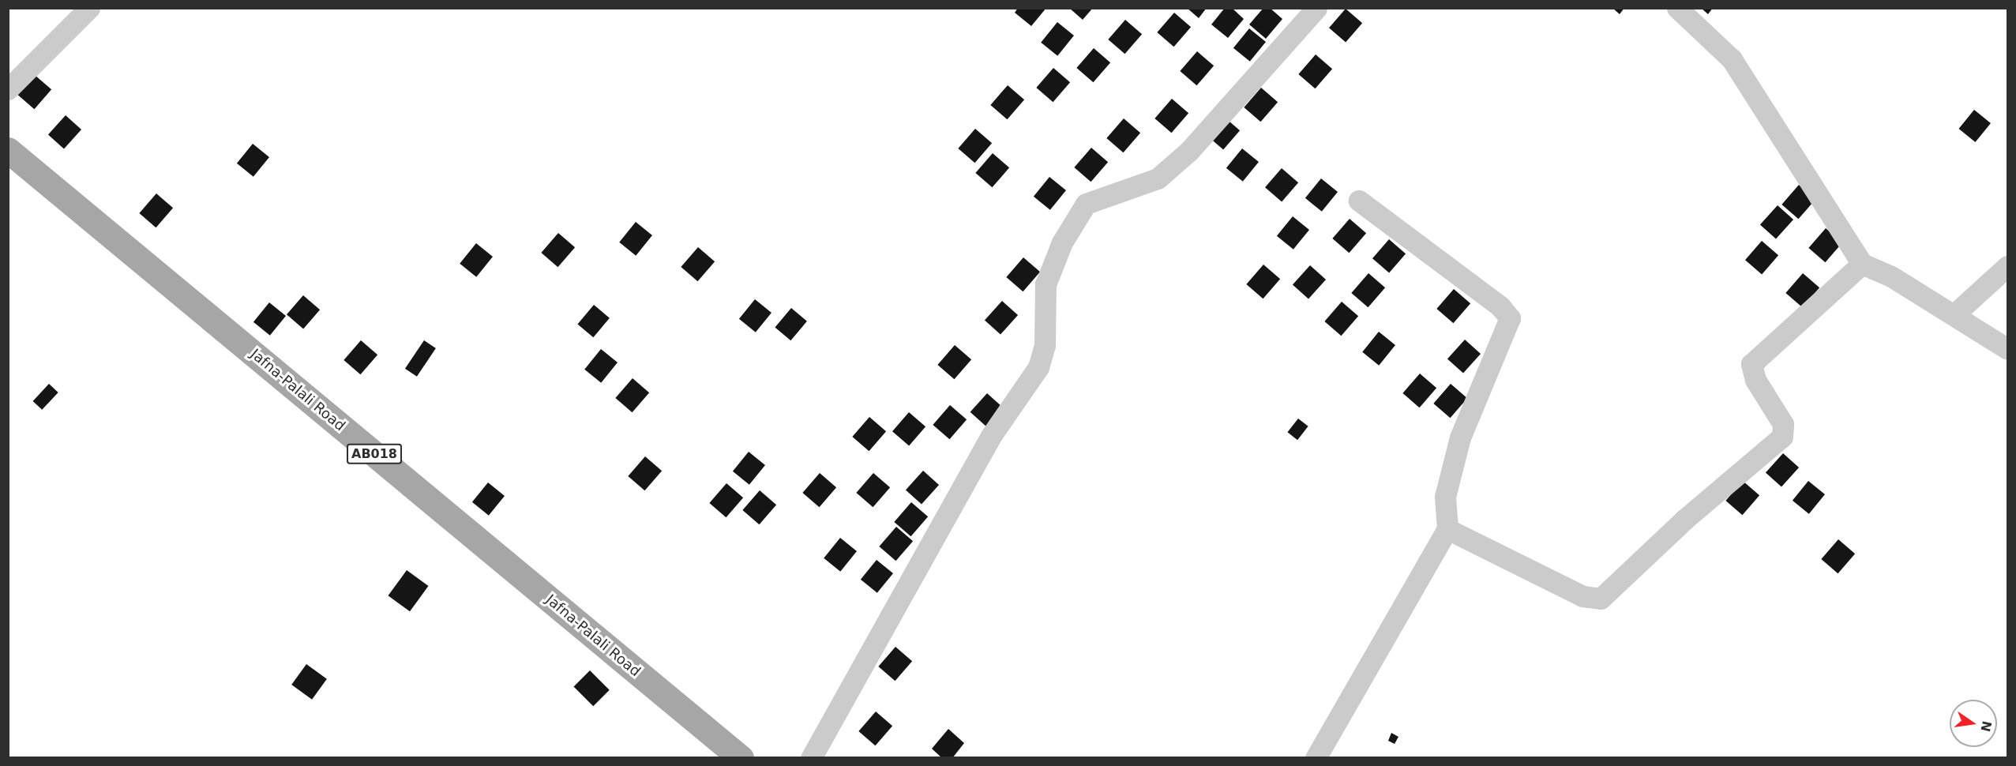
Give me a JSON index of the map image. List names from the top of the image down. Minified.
{"streets":{"main road":["Jafna-Palali Road","AB018"]},"north":"right"}
